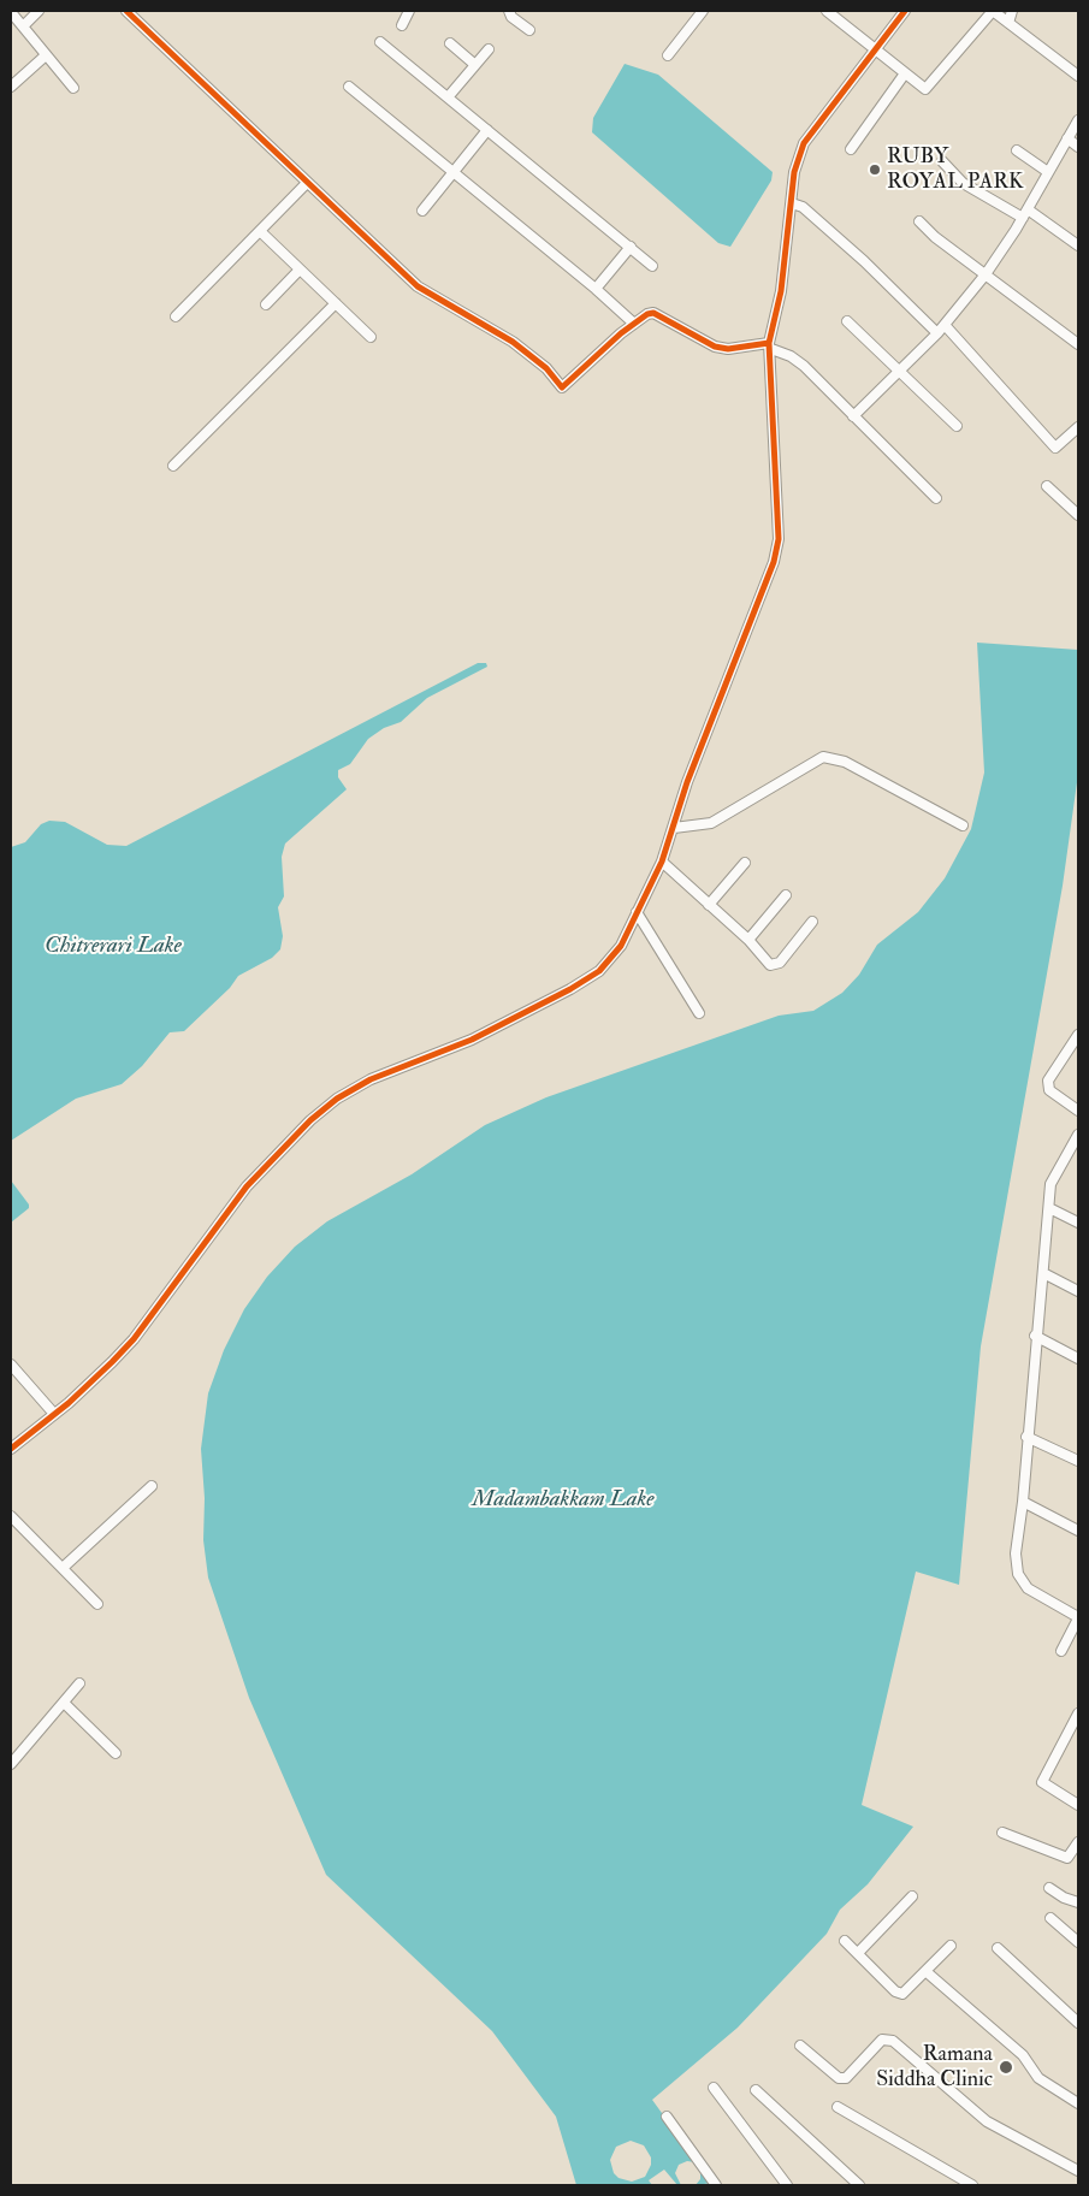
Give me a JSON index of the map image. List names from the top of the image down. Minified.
{"water":["Chitrerari Lake","Madambakkam Lake"],"places":["RUBY ROYAL PARK","Ramana Siddha Clinic"]}
